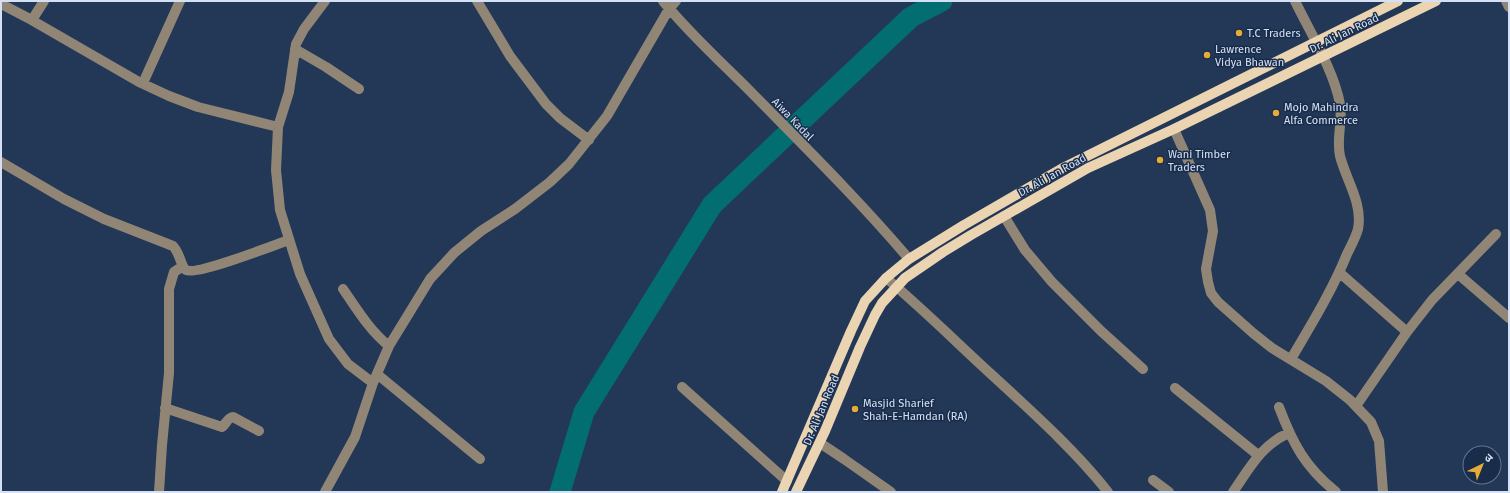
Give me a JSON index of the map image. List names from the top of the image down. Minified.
{"streets":{"main road":["Dr. Ali Jan Road"],"street":["Aiwa Kadal"]},"crossings":[["Dr. Ali Jan Road","Aiwa Kadal"]],"places":["T.C Traders","Lawrence Vidya Bhawan","Mojo Mahindra Alfa Commerce","Wani Timber Traders","Masjid Sharief Shah-E-Hamdan (RA)"],"north":"top right"}
